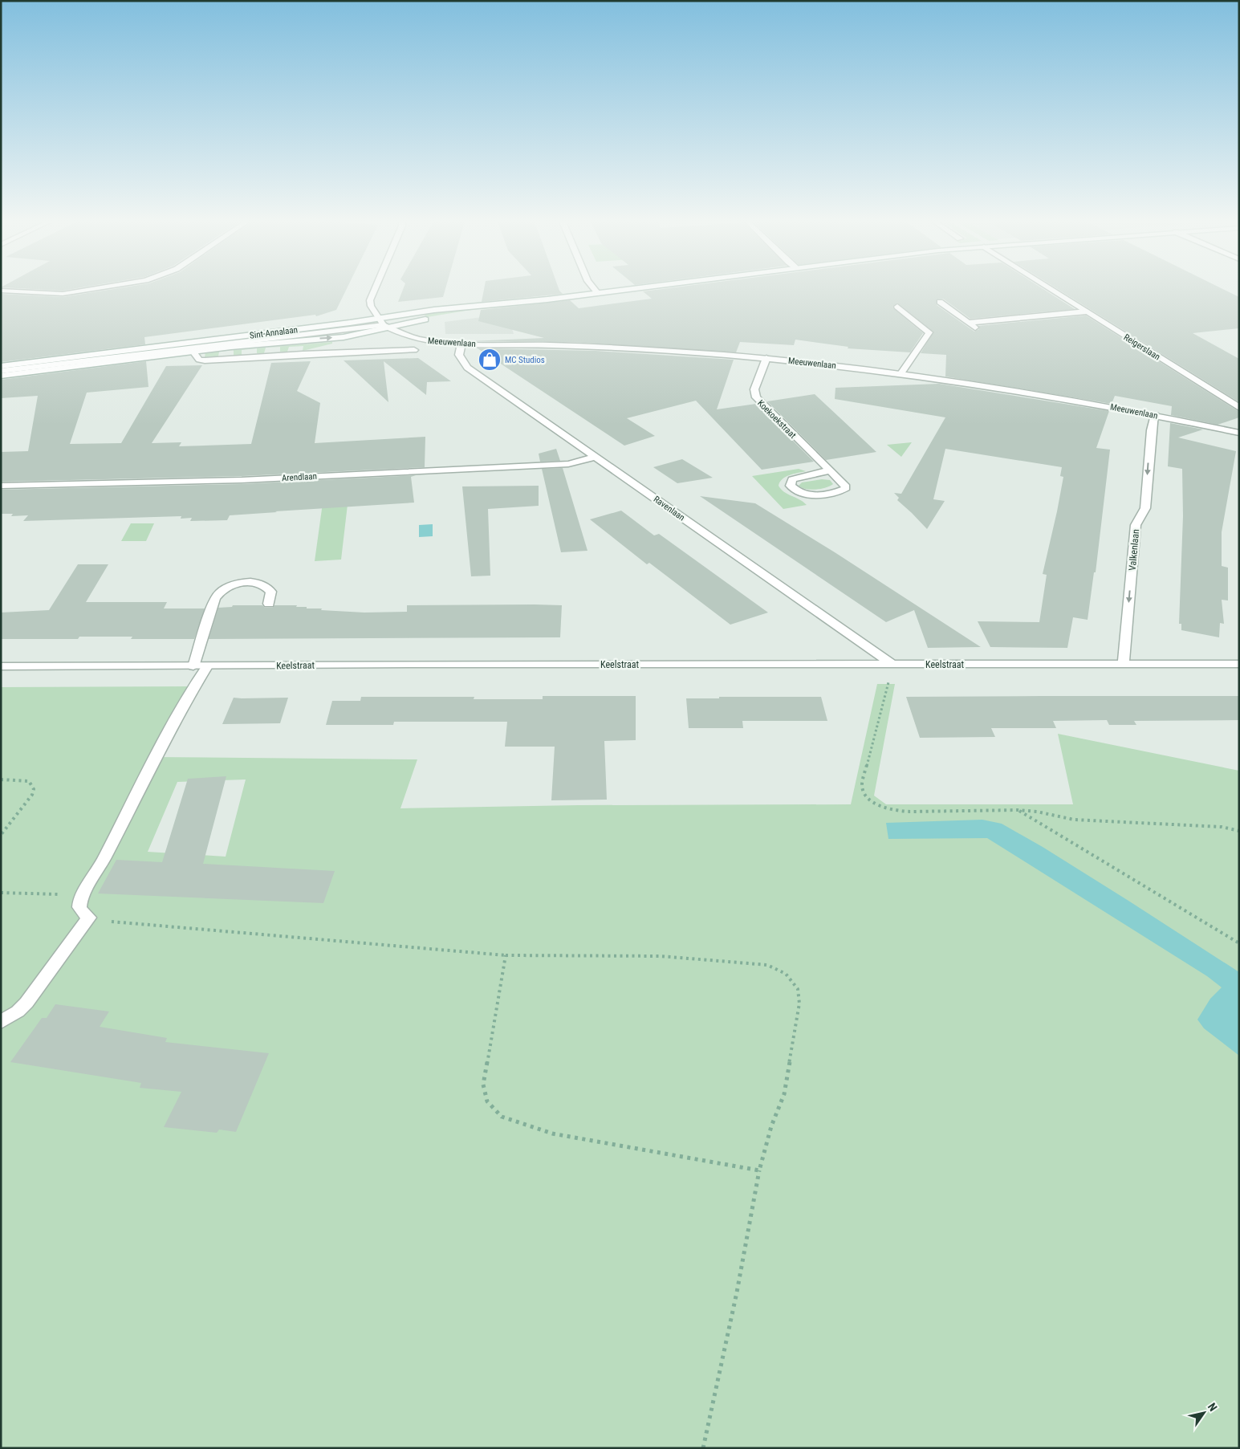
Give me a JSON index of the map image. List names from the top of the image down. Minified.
{"streets":{"street":["Sint-Annalaan","Meeuwenlaan","Reigerslaan","Koekoekstraat","Arendlaan","Ravenlaan","Valkenlaan","Keelstraat"]},"crossings":[["Sint-Annalaan","Meeuwenlaan"],["Meeuwenlaan","Koekoekstraat"],["Meeuwenlaan","Ravenlaan"],["Meeuwenlaan","Valkenlaan"],["Arendlaan","Ravenlaan"],["Ravenlaan","Keelstraat"],["Valkenlaan","Keelstraat"]],"one_way":["Valkenlaan"],"places":{"shop":["MC Studios"]},"north":"top right"}
